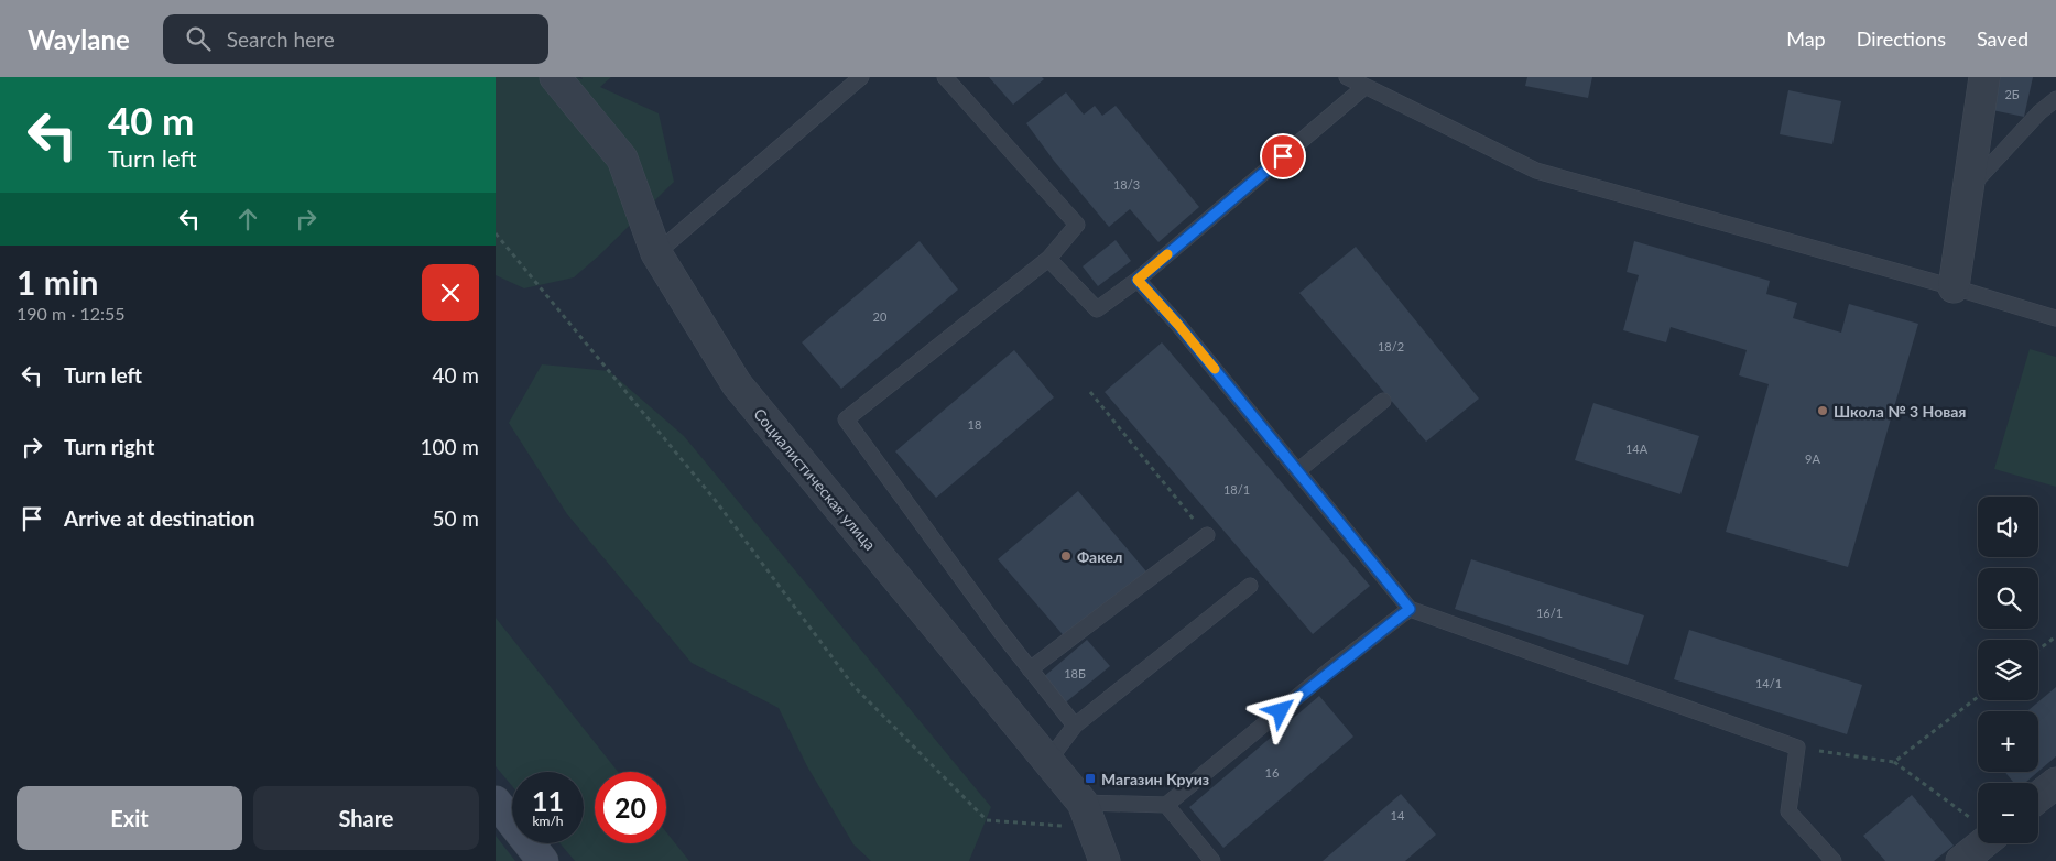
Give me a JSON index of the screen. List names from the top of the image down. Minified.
{"streets":{"street":["Социалистическая улица"]},"places":{"other":["Школа № 3 Новая","Факел"],"transit":["Магазин Круиз"]},"house_numbers":["2Б","18/3","20","18/2","18","14А","9А","18/1","16/1","18Б","14/1","16","14"],"page":{"header":"Waylane","search":"Search here","nav":["Map","Directions","Saved"],"turn":["40 m","Turn left"],"heading":["1 min","190 m · 12:55"],"list":[{"name":"Turn left","value":"40 m"},{"name":"Turn right","value":"100 m"},{"name":"Arrive at destination","value":"50 m"}],"map_buttons":["+","−"],"speed":"11 km/h","limit":"20","buttons":["Exit","Share"]}}
